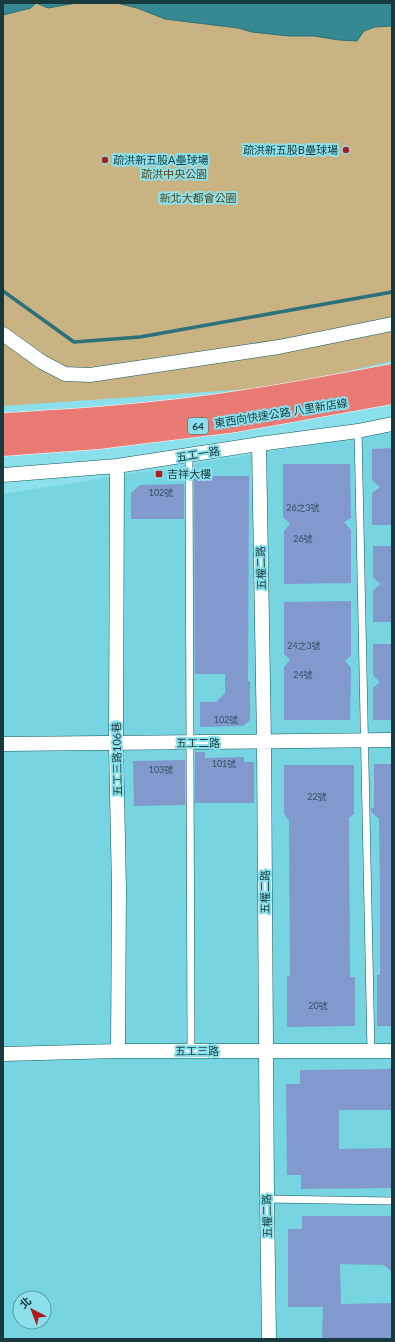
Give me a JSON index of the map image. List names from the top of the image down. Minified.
{"streets":{"highway":["東西向快速公路 八里新店線","64"],"street":["五工一路","五權二路","五工二路","五工三路106巷","五工三路"]},"crossings":[["五工一路","五權二路"],["五工一路","五工三路106巷"],["五權二路","五工二路"],["五權二路","五工三路"],["五工二路","五工三路106巷"],["五工三路106巷","五工三路"]],"parks":["疏洪中央公園","新北大都會公園"],"places":{"other":["疏洪新五股B壘球場","疏洪新五股A壘球場"],"transit":["吉祥大樓"]},"house_numbers":["102號","26之3號","26號","24之3號","24號","102號","101號","103號","22號","20號"],"north":"top left"}
